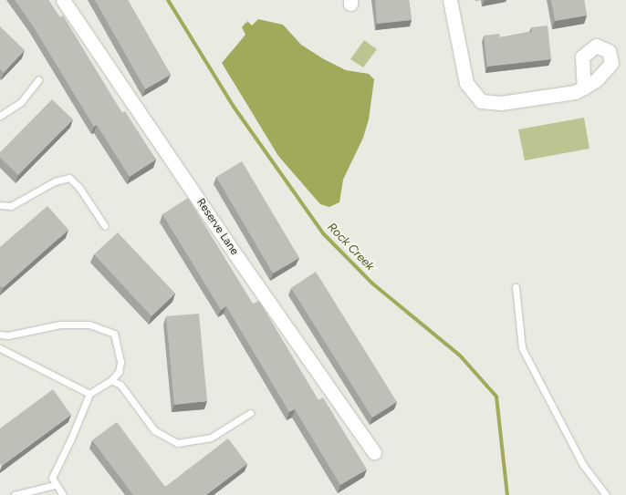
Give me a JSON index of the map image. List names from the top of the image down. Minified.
{"streets":{"street":["Reserve Lane"]},"water":["Rock Creek"]}
